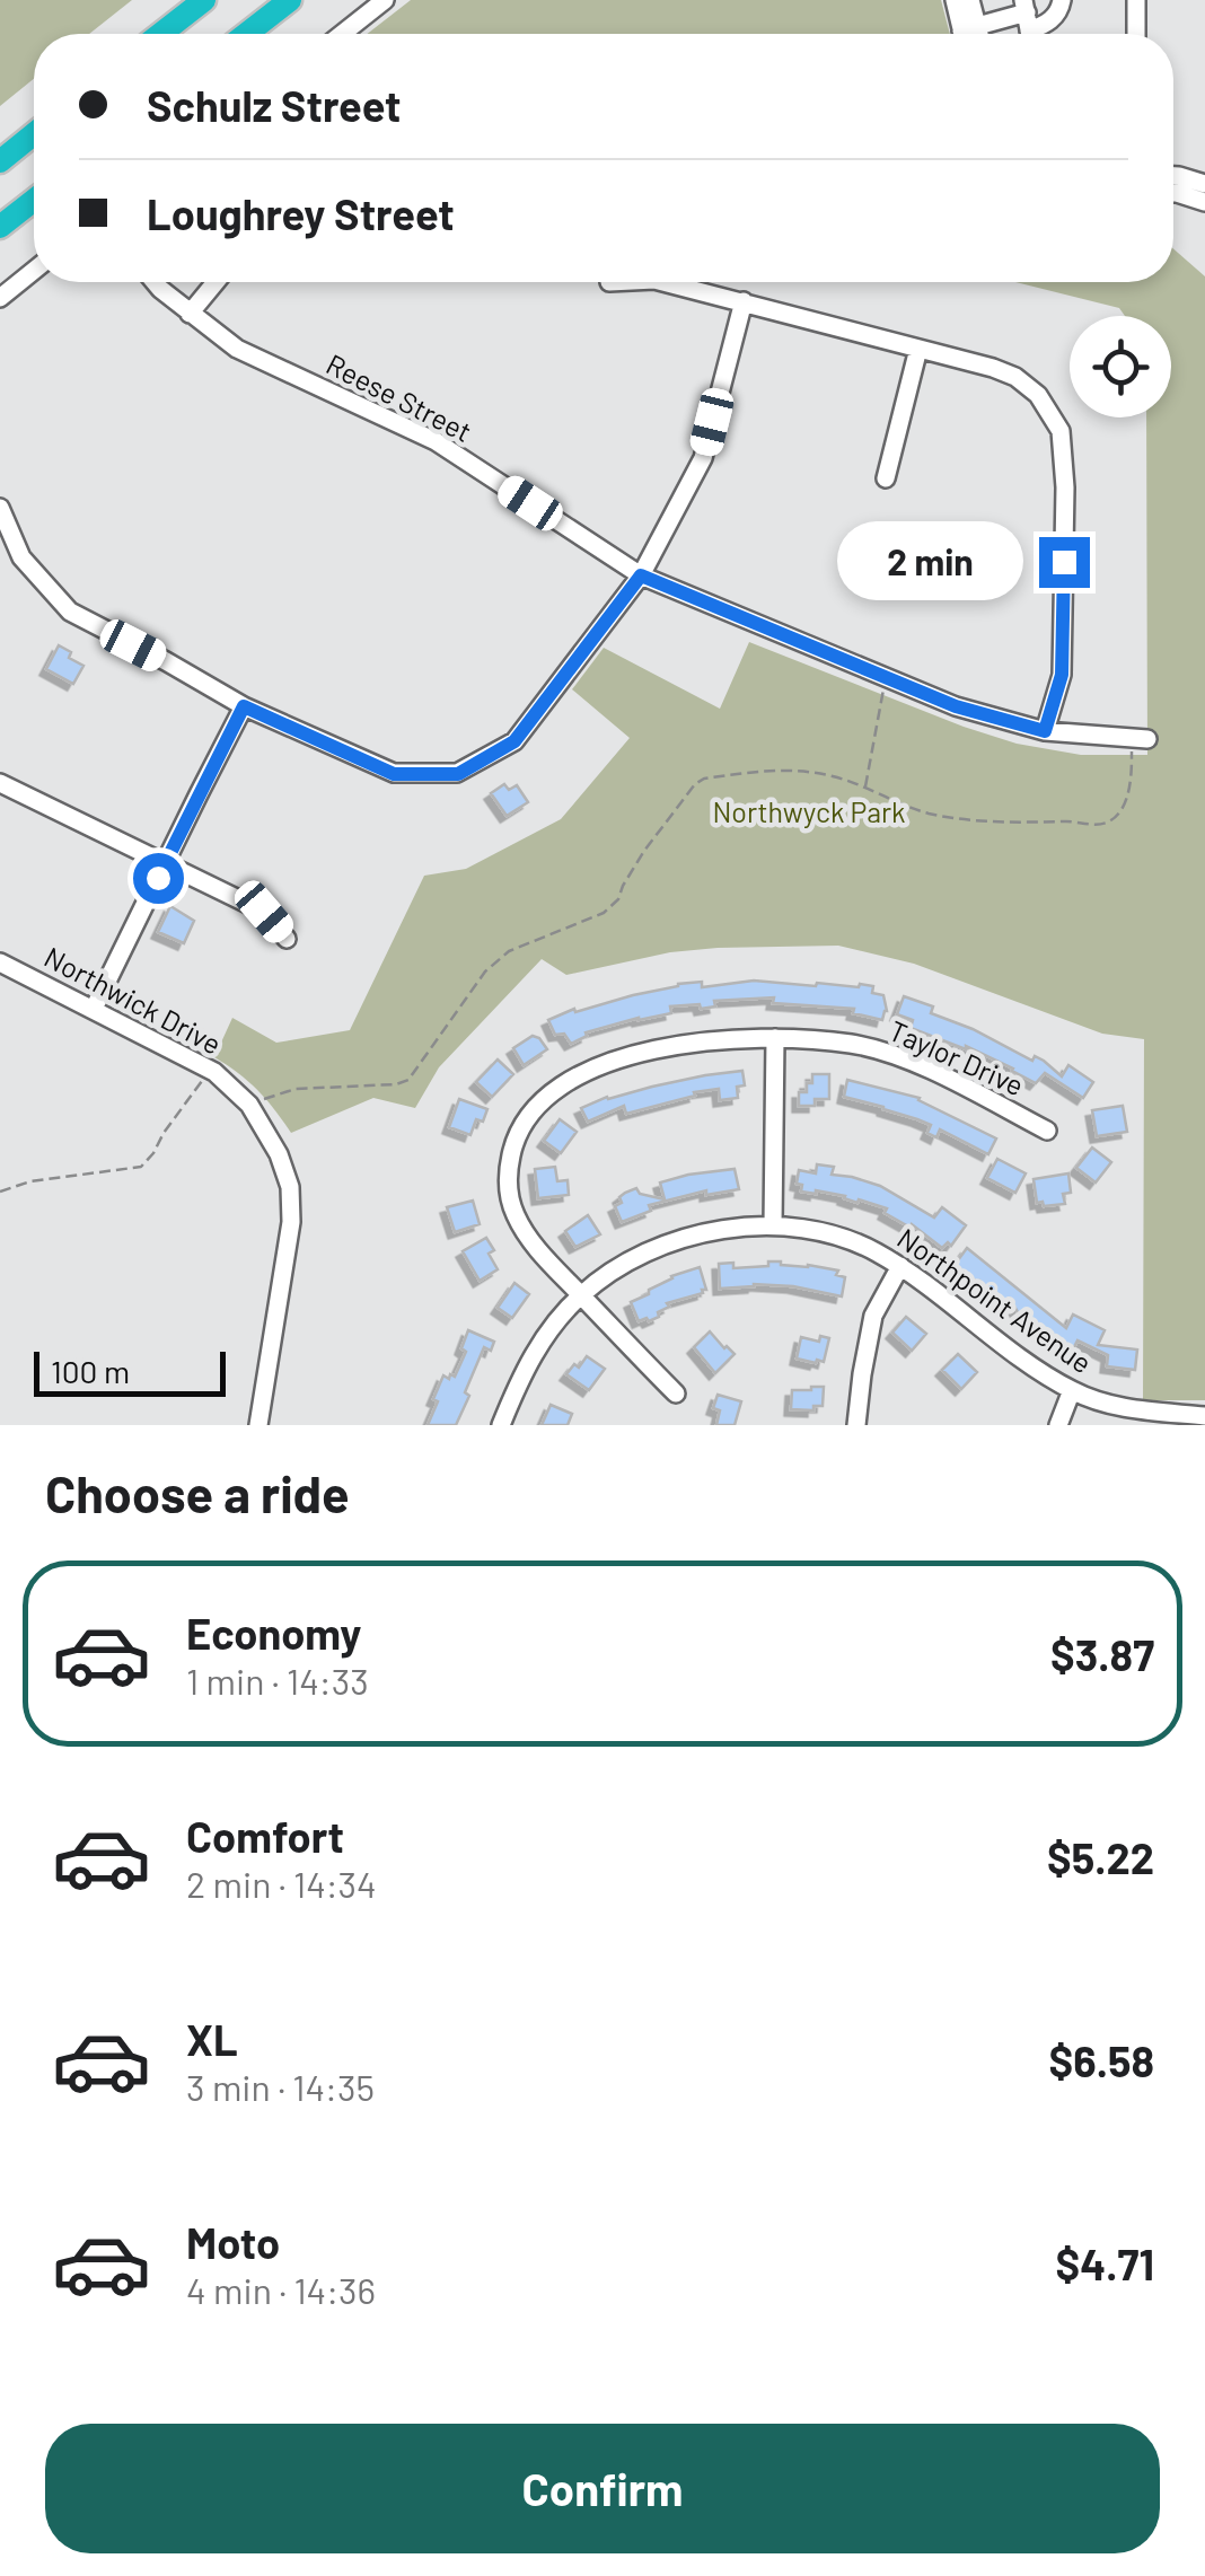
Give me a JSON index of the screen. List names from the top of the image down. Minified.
{"streets":{"street":["Reese Street","Northwick Drive","Taylor Drive","Northpoint Avenue"]},"crossings":[["Taylor Drive","Northpoint Avenue"]],"parks":["Northwyck Park"],"scale_bar":"100 m","page":{"banner":["Schulz Street","Loughrey Street"],"bubble":"2 min","scale":"100 m","heading":"Choose a ride","list":[{"name":"Economy","note":"1 min · 14:33","value":"$3.87"},{"name":"Comfort","note":"2 min · 14:34","value":"$5.22"},{"name":"XL","note":"3 min · 14:35","value":"$6.58"},{"name":"Moto","note":"4 min · 14:36","value":"$4.71"}],"buttons":"Confirm"}}
